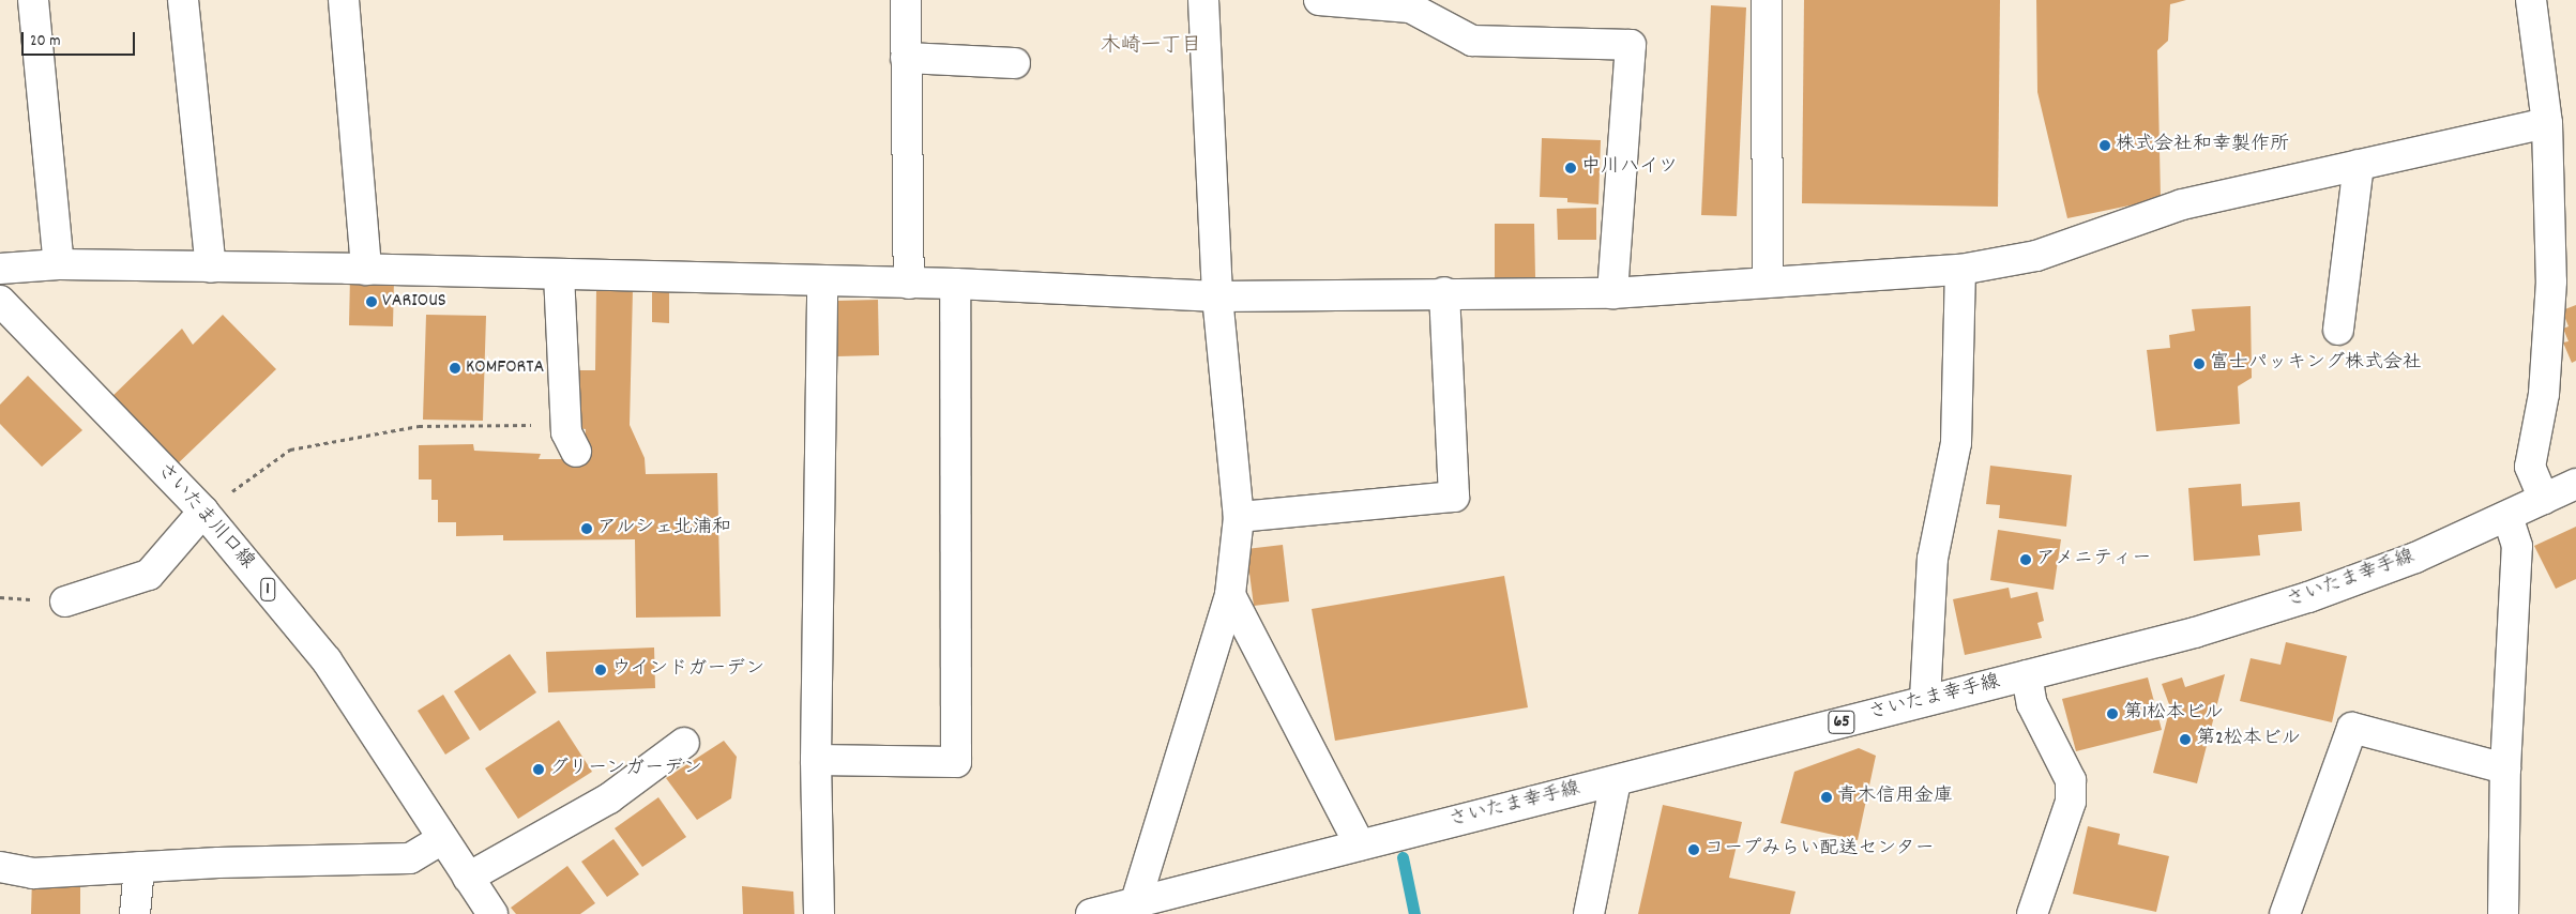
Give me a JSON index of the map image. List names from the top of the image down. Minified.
{"streets":{"street":["さいたま川口線","さいたま幸手線","1","65"]},"districts":["木崎一丁目"],"places":["株式会社和幸製作所","中川ハイツ","VARIOUS","富士パッキング株式会社","KOMFORTA","アルシェ北浦和","アメニティー","ウインドガーデン","第1松本ビル","第2松本ビル","グリーンガーデン","青木信用金庫","コープみらい配送センター"],"scale_bar":"20 m"}
